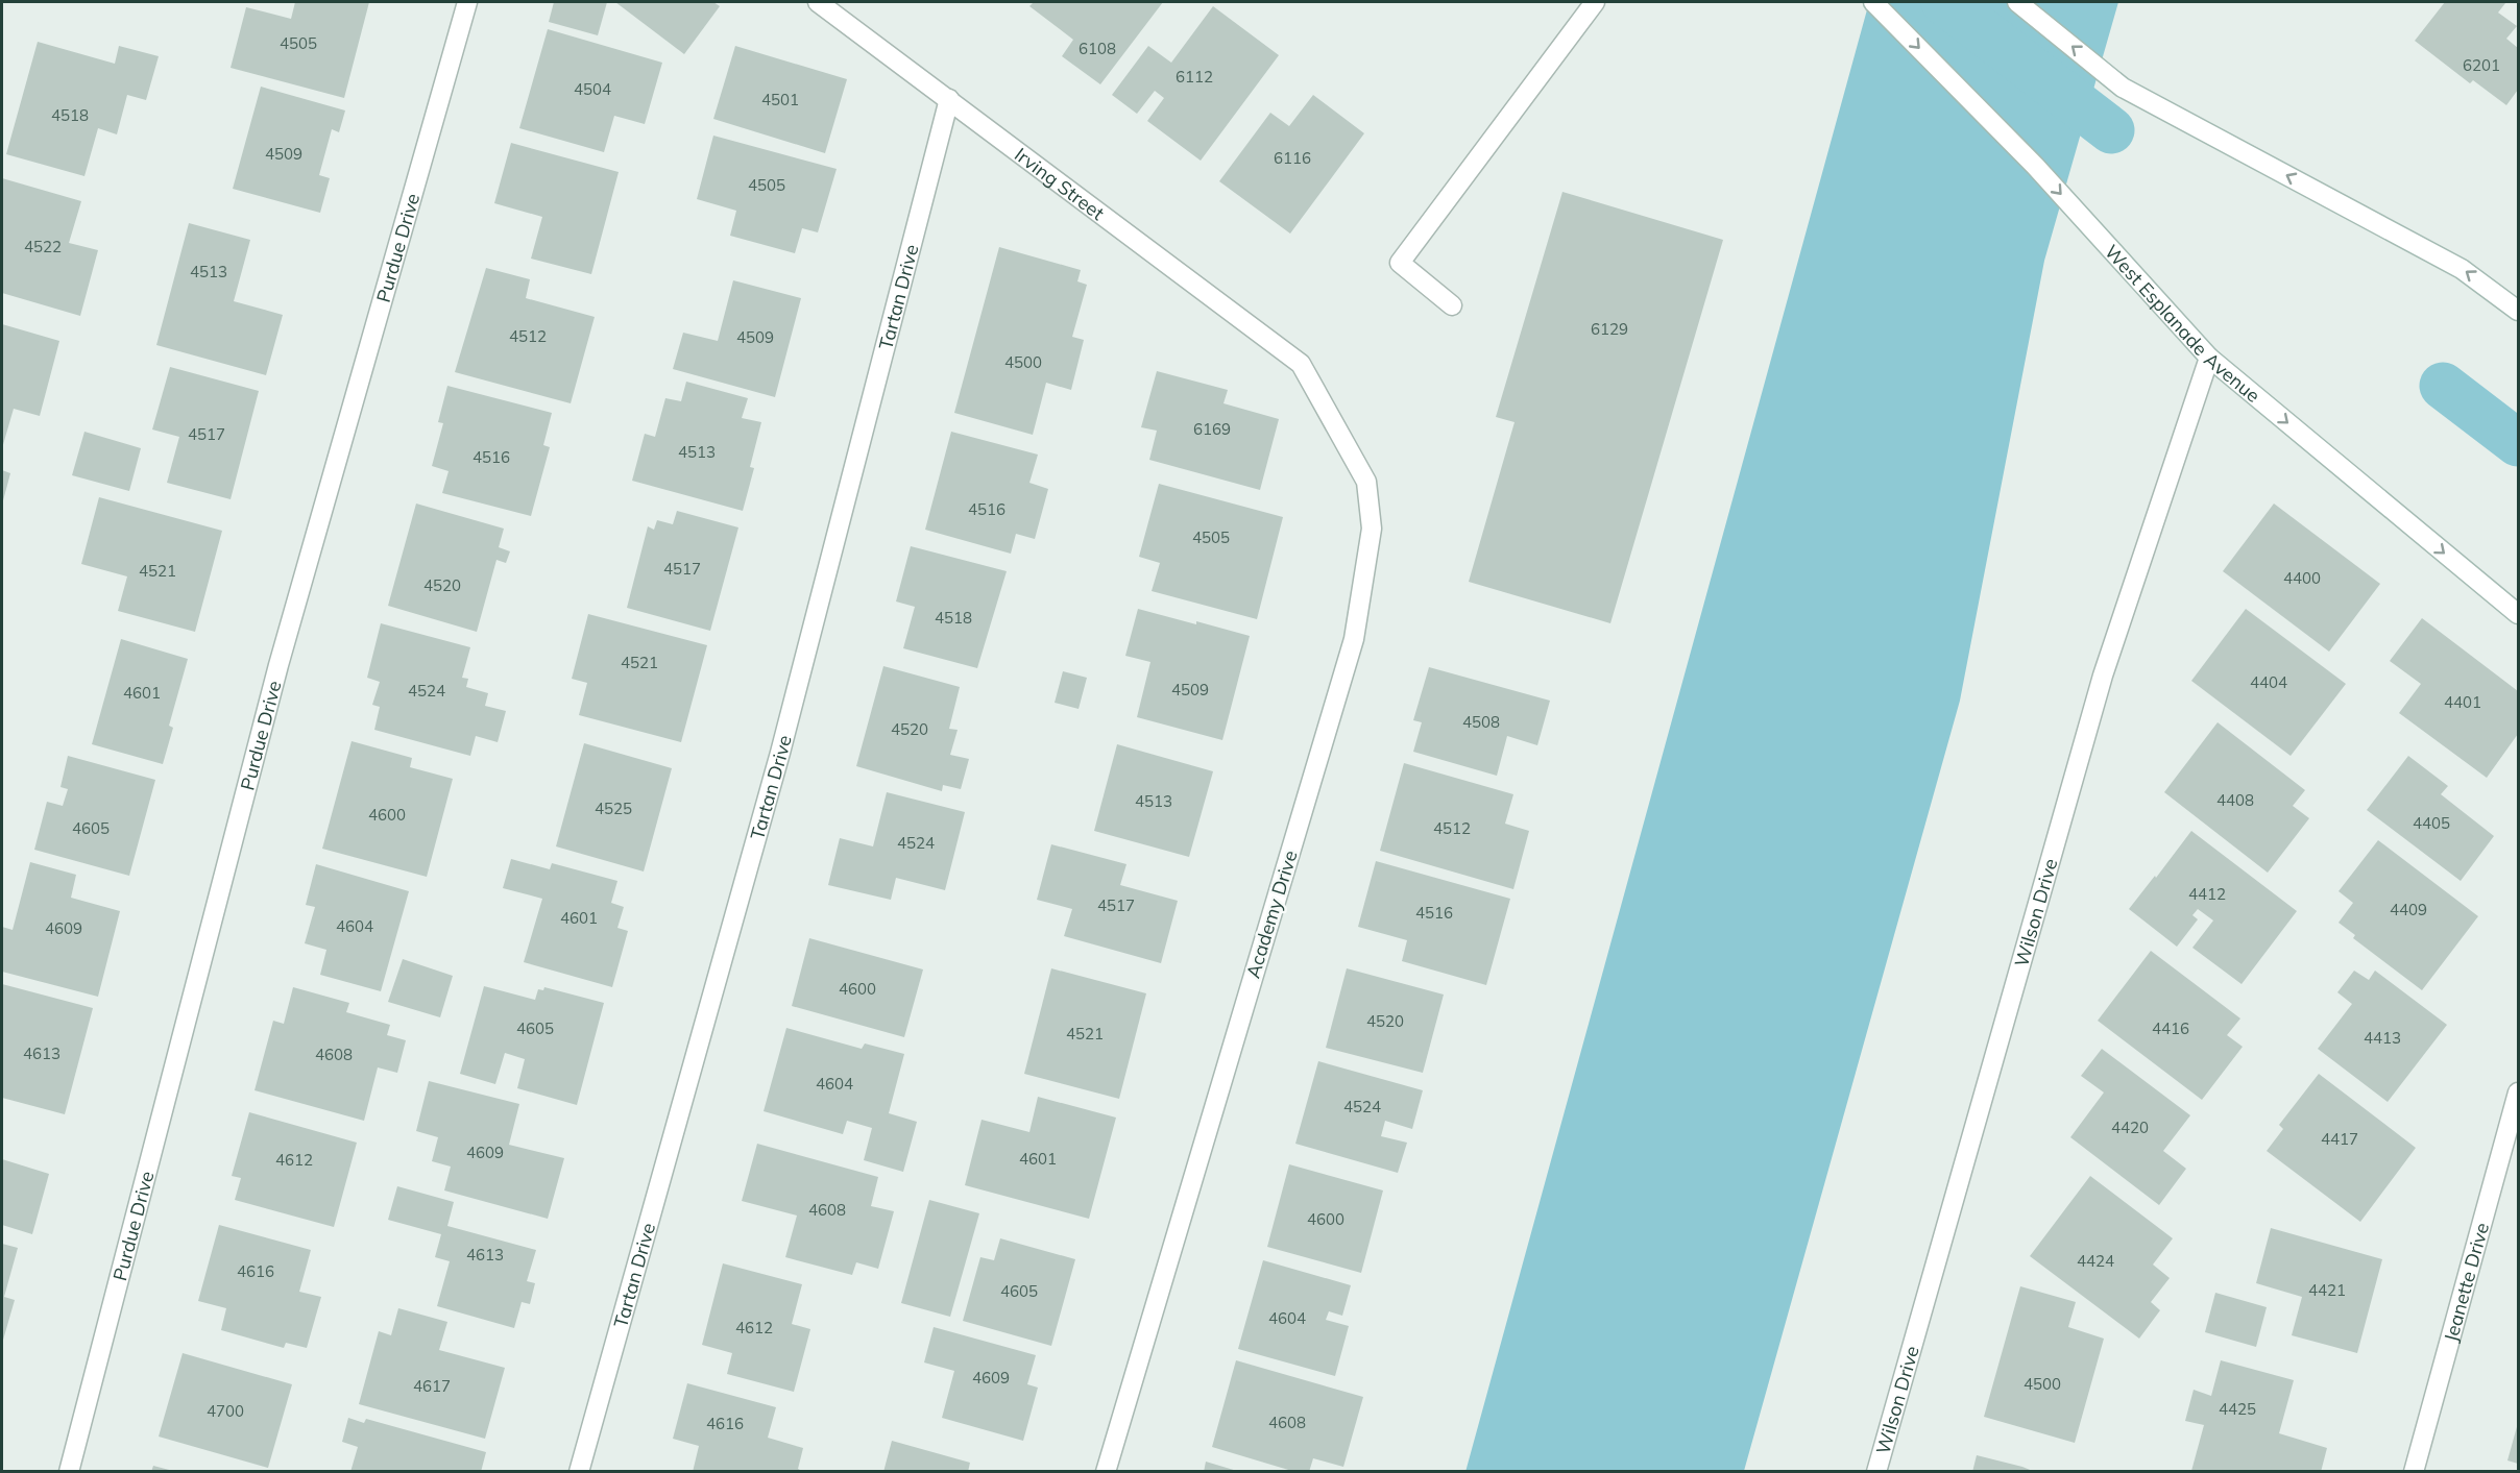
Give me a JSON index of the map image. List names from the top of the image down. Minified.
{"streets":{"street":["Irving Street","Purdue Drive","Tartan Drive","West Esplanade Avenue","Wilson Drive","Academy Drive","Jeanette Drive"]},"crossings":[["Irving Street","Tartan Drive"],["Irving Street","Academy Drive"],["West Esplanade Avenue","Wilson Drive"]],"house_numbers":["4505","6108","6201","6112","4504","4501","4518","4509","6116","4505","4522","4513","6129","4512","4509","4500","6169","4517","4513","4516","4516","4505","4517","4521","4400","4520","4518","4521","4404","4509","4524","4601","4401","4508","4520","4408","4513","4525","4600","4405","4605","4512","4524","4412","4517","4409","4516","4601","4604","4609","4600","4520","4605","4416","4521","4413","4613","4608","4604","4524","4420","4417","4609","4601","4612","4608","4600","4613","4424","4616","4421","4605","4604","4612","4609","4500","4617","4425","4700","4608","4616"]}
